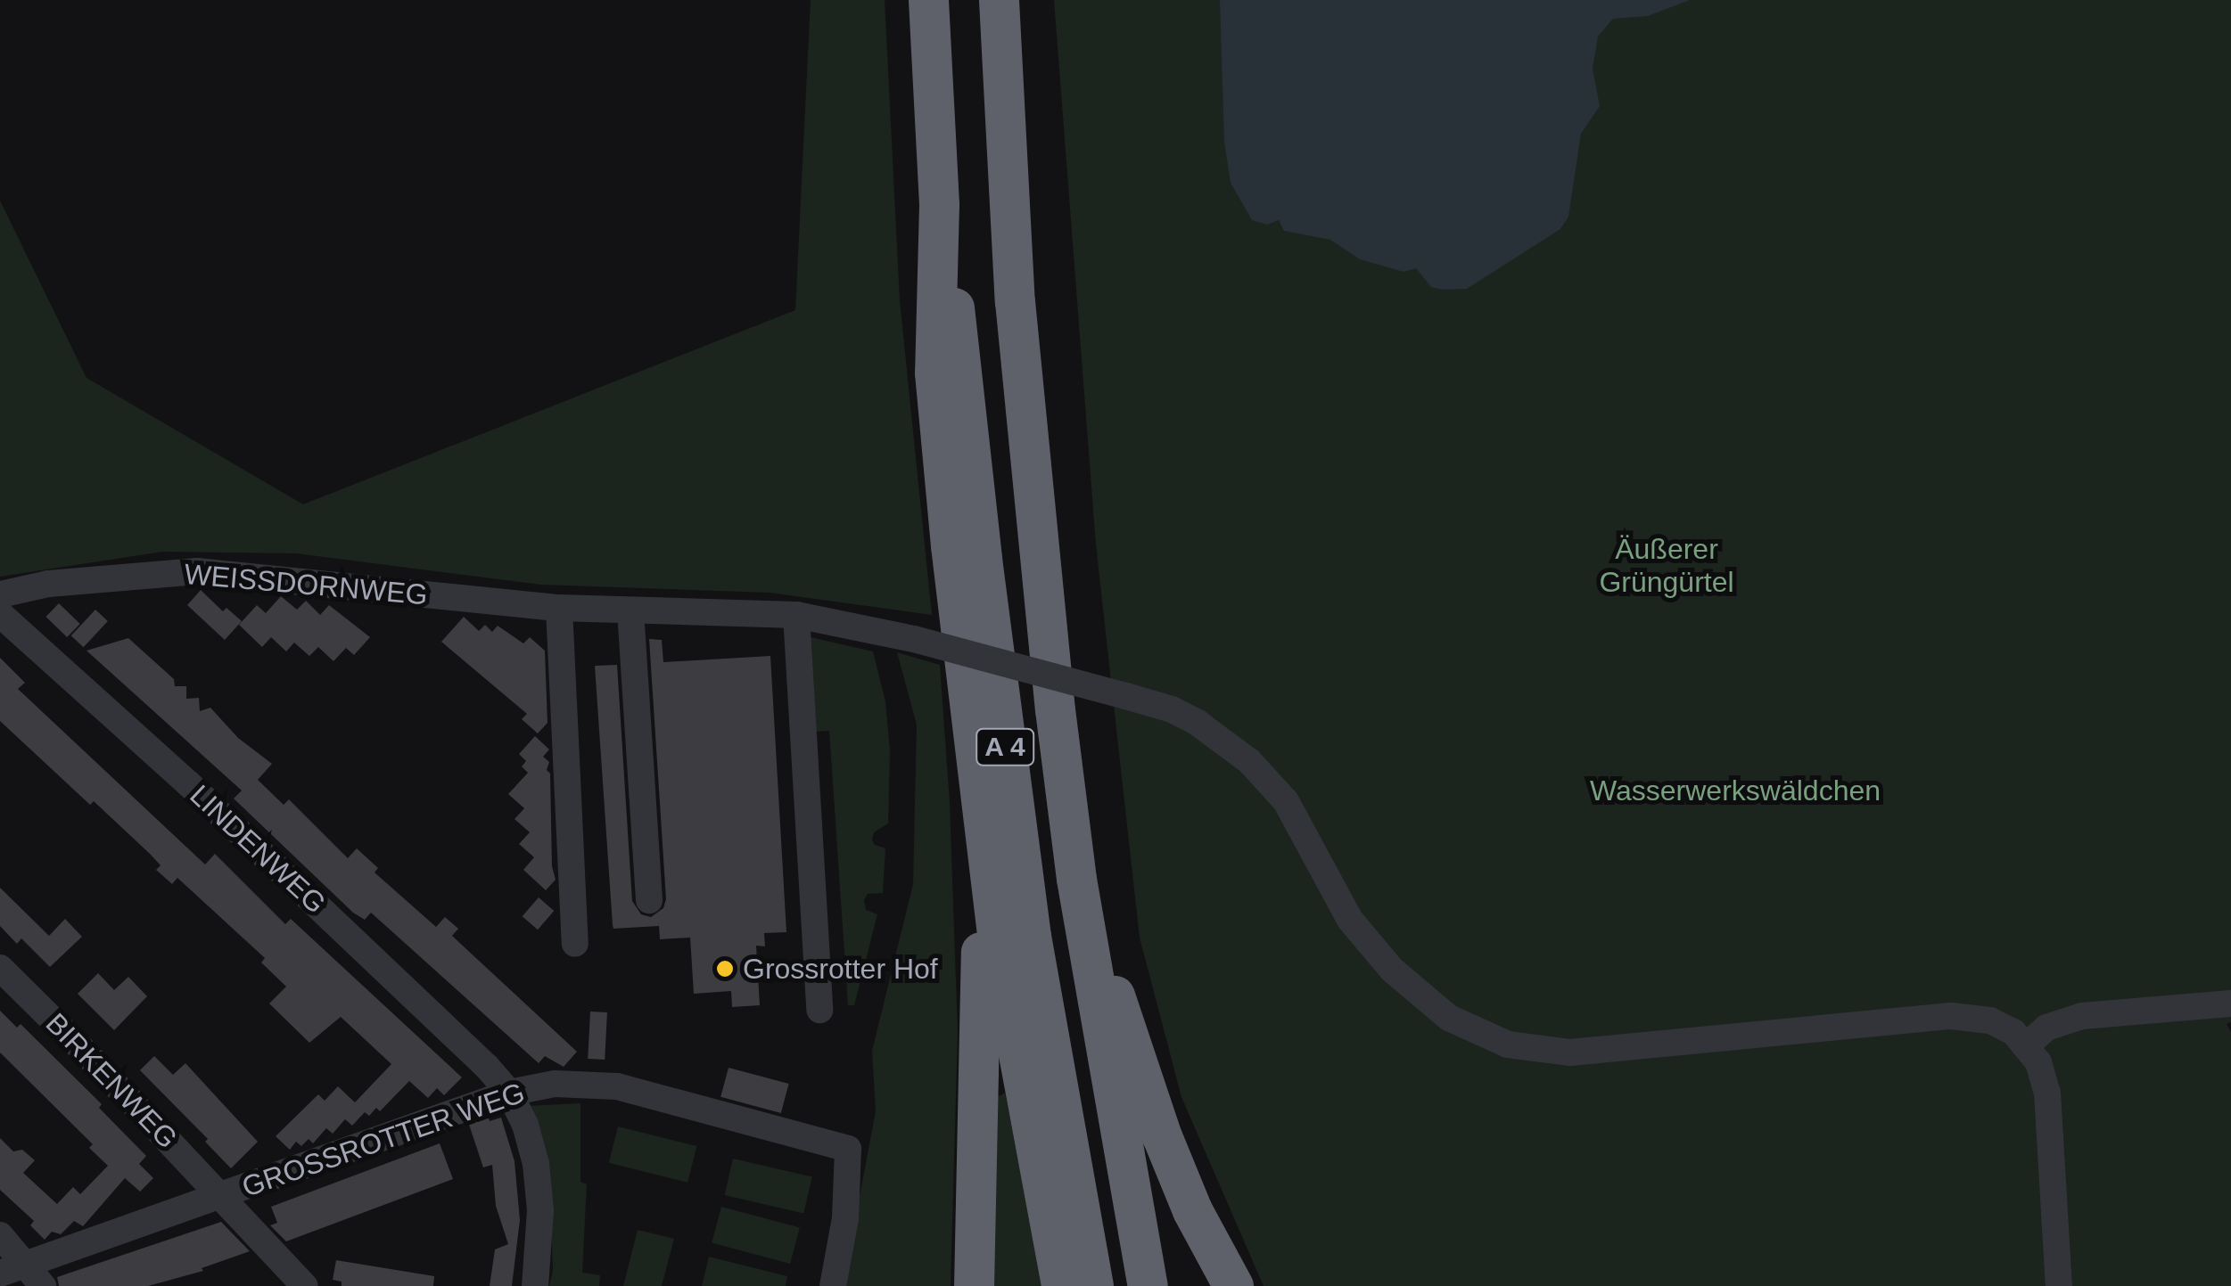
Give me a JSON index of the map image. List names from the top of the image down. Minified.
{"streets":{"highway":["A 4"],"street":["WEISSDORNWEG","LINDENWEG","BIRKENWEG","GROSSROTTER WEG"]},"crossings":[["LINDENWEG","GROSSROTTER WEG"],["BIRKENWEG","GROSSROTTER WEG"]],"parks":["Äußerer Grüngürtel","Wasserwerkswäldchen"],"places":["Grossrotter Hof"]}
